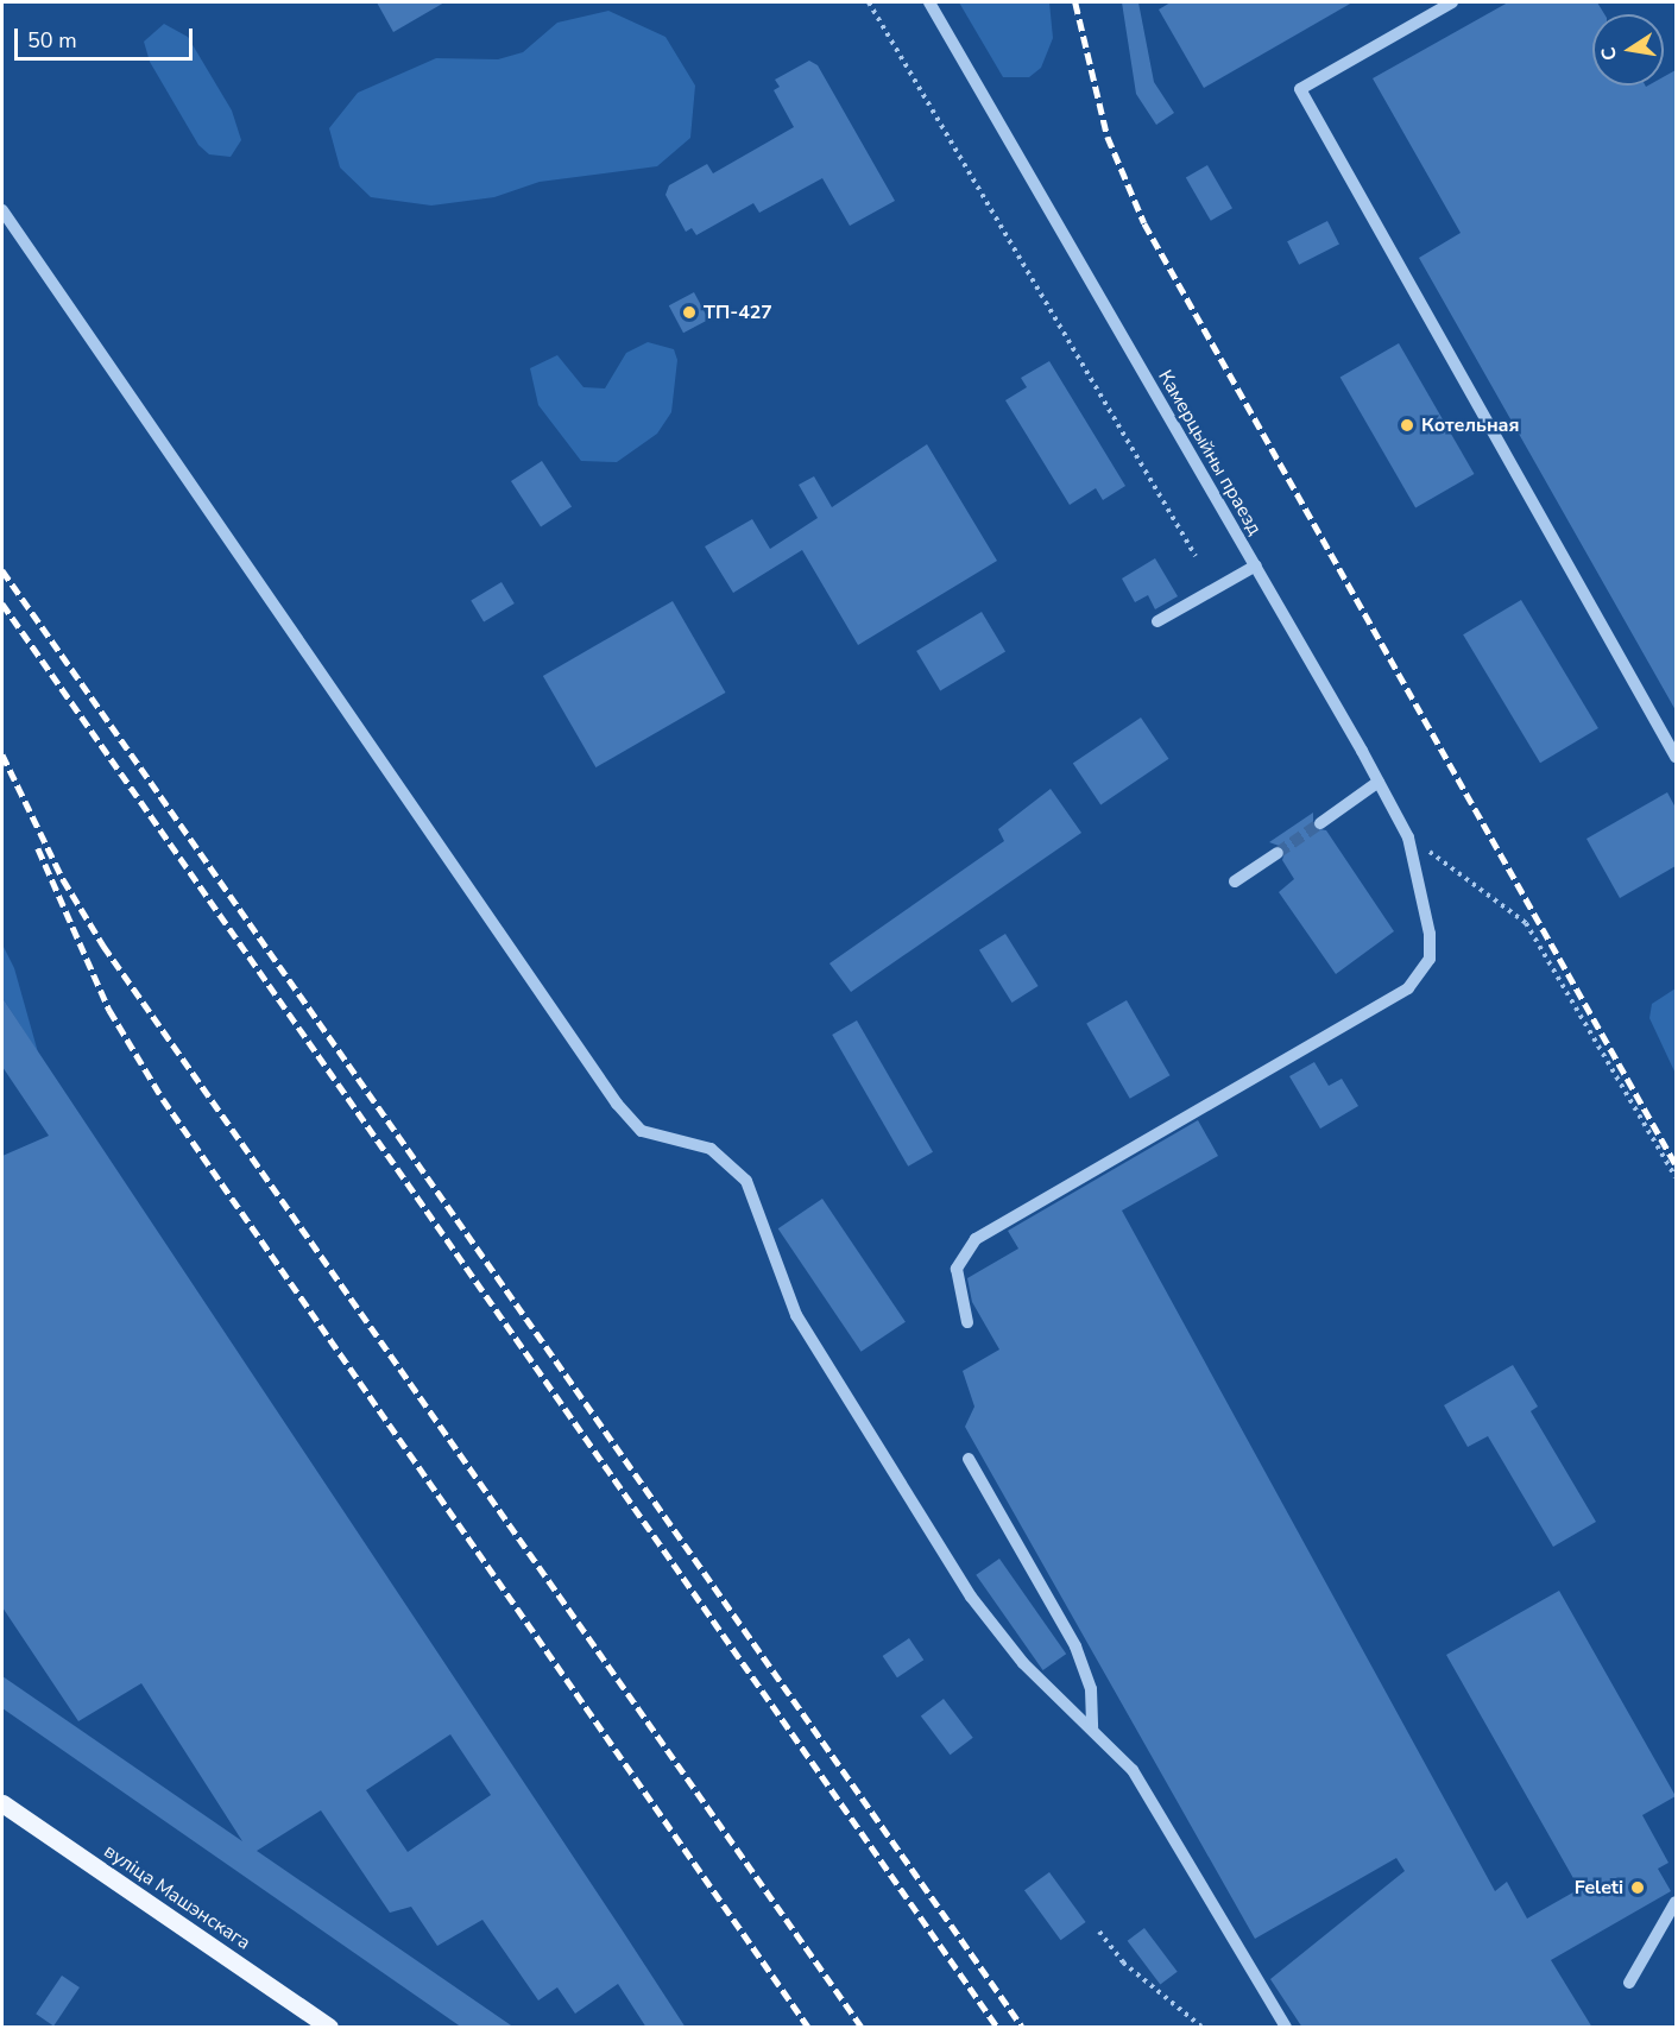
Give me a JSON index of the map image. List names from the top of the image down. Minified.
{"streets":{"main road":["вуліца Машэнскага"],"street":["Камерцыйны праезд"]},"places":["ТП-427","Котельная","Feleti"],"scale_bar":"50 m","north":"left"}
